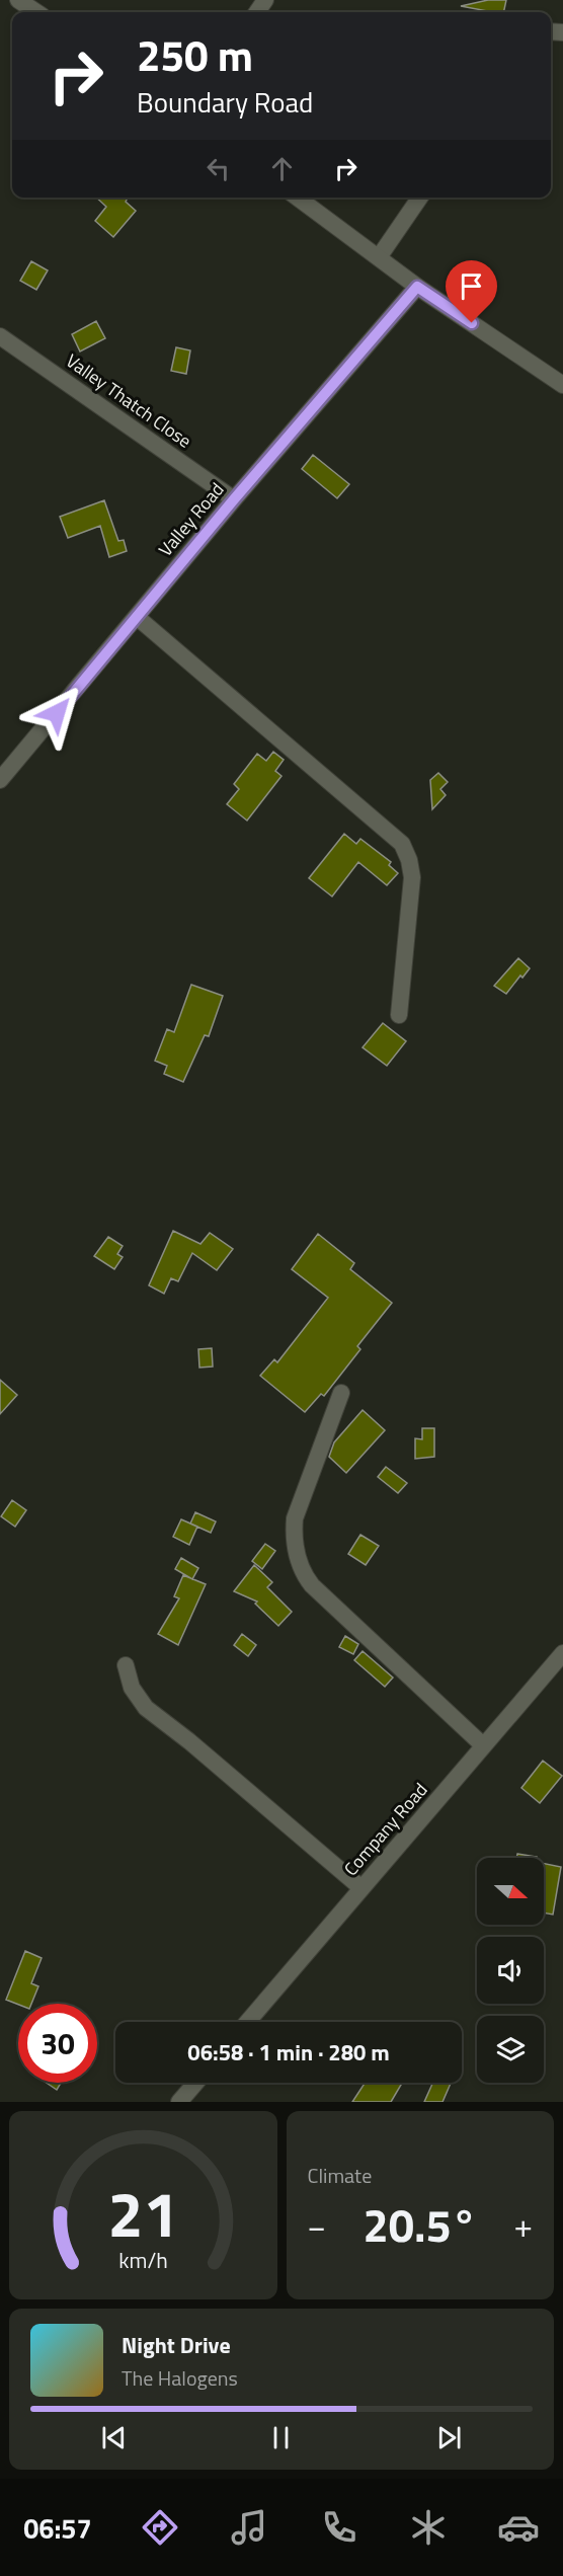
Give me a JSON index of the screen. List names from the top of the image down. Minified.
{"streets":{"street":["Valley Thatch Close","Valley Road","Company Road"]},"crossings":[["Valley Thatch Close","Valley Road"]],"north":"right","page":{"turn":["250 m","Boundary Road"],"limit":"30","trip":"06:58 · 1 min · 280 m","tile":"Climate","heat":["−","20.5°","+"],"song":["Night Drive","The Halogens"],"tabs":"06:57","gauge":["21","km/h"]}}
